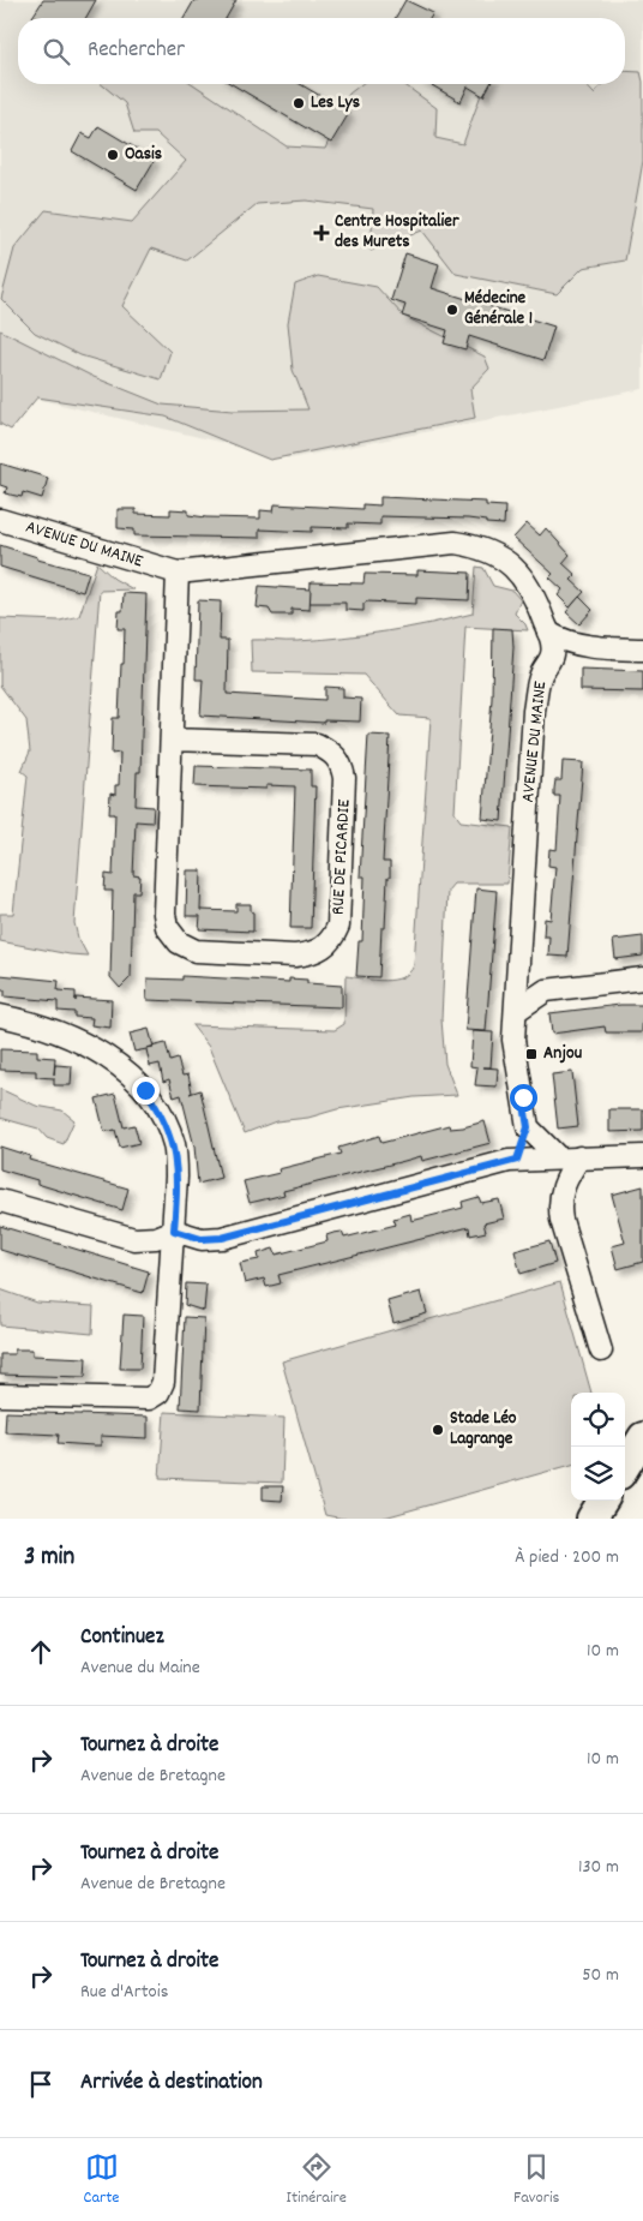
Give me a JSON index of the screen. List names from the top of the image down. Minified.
{"streets":{"street":["AVENUE DU MAINE","RUE DE PICARDIE"]},"crossings":[["AVENUE DU MAINE","RUE DE PICARDIE"]],"places":{"other":["Les Lys","Oasis","Médecine Générale 1","Stade Léo Lagrange"],"health":["Centre Hospitalier des Murets"],"transit":["Anjou"]},"page":{"search":"Rechercher","heading":["3 min","À pied · 200 m"],"list":[["Continuez","Avenue du Maine","10 m"],["Tournez à droite","Avenue de Bretagne","10 m"],["Tournez à droite","Avenue de Bretagne","130 m"],["Tournez à droite","Rue d'Artois","50 m"],"Arrivée à destination"],"nav":["Carte","Itinéraire","Favoris"]}}
